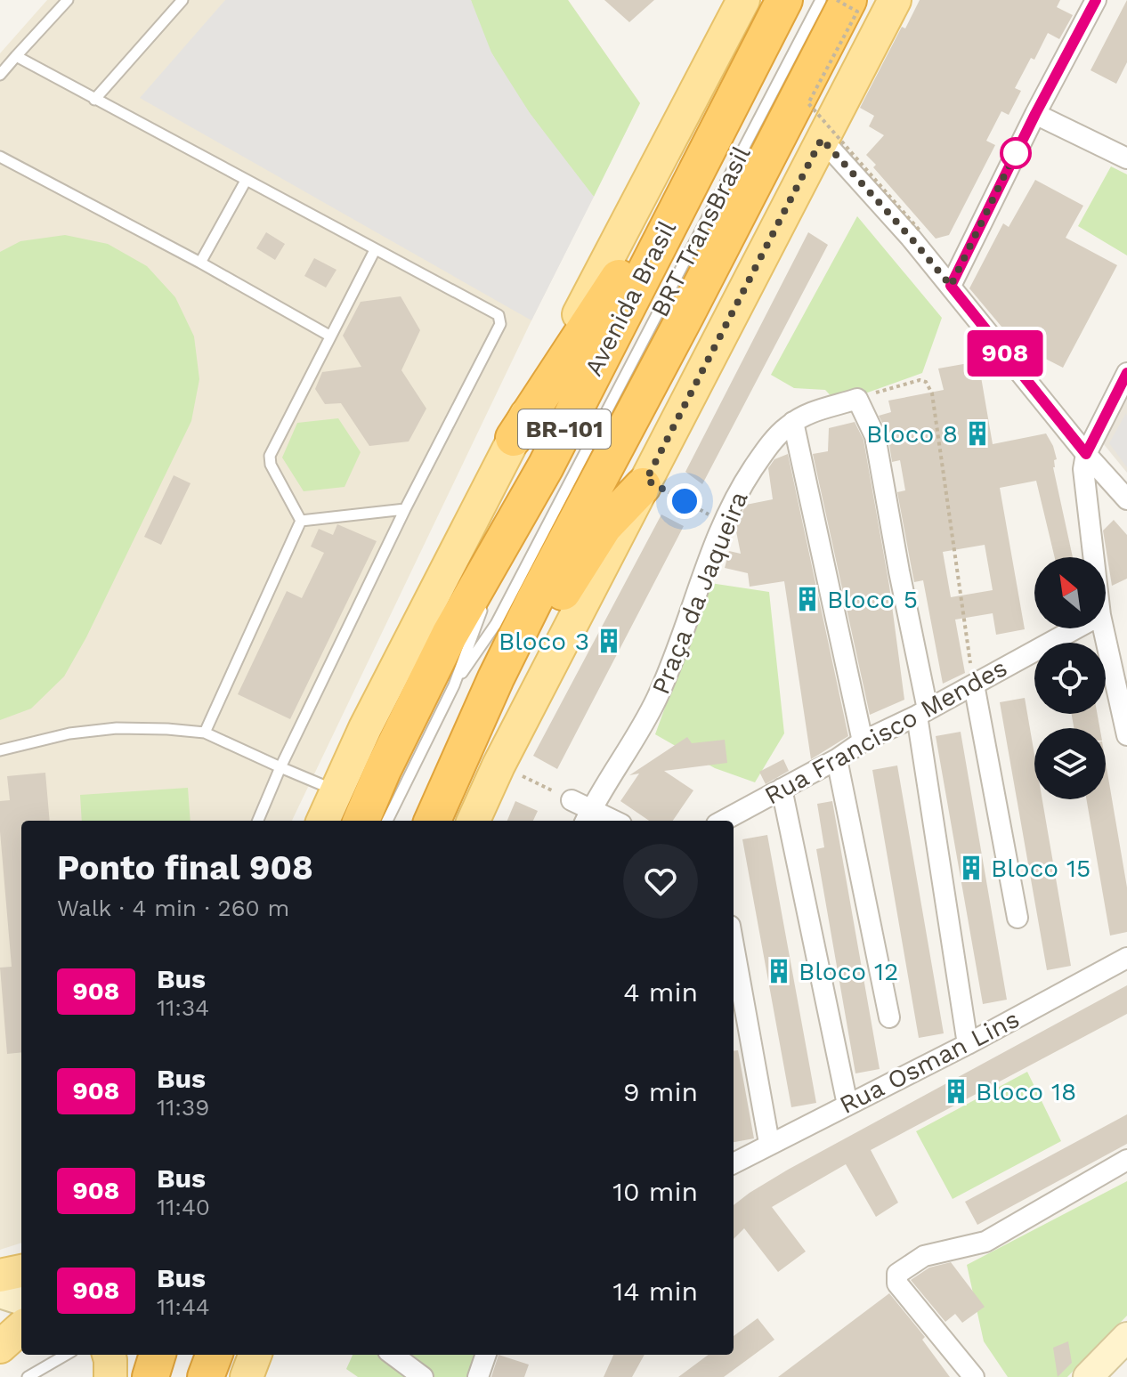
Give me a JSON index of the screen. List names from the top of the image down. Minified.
{"streets":{"highway":["Avenida Brasil","BR-101"],"street":["Praça da Jaqueira","Rua Francisco Mendes","Rua Osman Lins"],"lane":["BRT TransBrasil"]},"places":{"building":["Bloco 8","Bloco 5","Bloco 3","Bloco 15","Bloco 12","Bloco 18"]},"lines":["bus line 908"],"north":"top left","page":{"on_map":"908","heading":["Ponto final 908","Walk · 4 min · 260 m"],"list":[{"mark":"908","name":"Bus","note":"11:34","value":"4 min"},{"mark":"908","name":"Bus","note":"11:39","value":"9 min"},{"mark":"908","name":"Bus","note":"11:40","value":"10 min"},{"mark":"908","name":"Bus","note":"11:44","value":"14 min"}]}}
